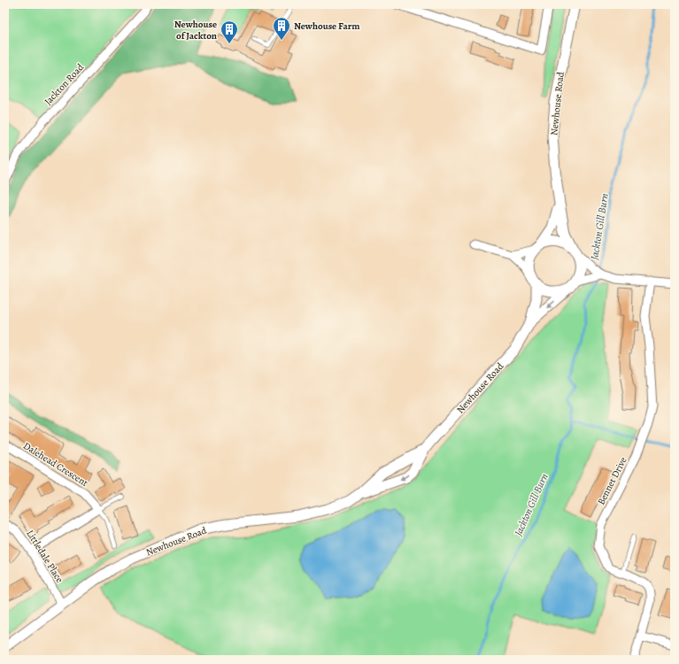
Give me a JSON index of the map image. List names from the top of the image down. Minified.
{"streets":{"street":["Jackton Road","Newhouse Road","Dalehead Crescent","Bennet Drive","Littledale Place"]},"crossings":[["Newhouse Road","Littledale Place"]],"water":["Jackton Gill Burn"],"places":{"building":["Newhouse Farm","Newhouse of Jackton"]}}
